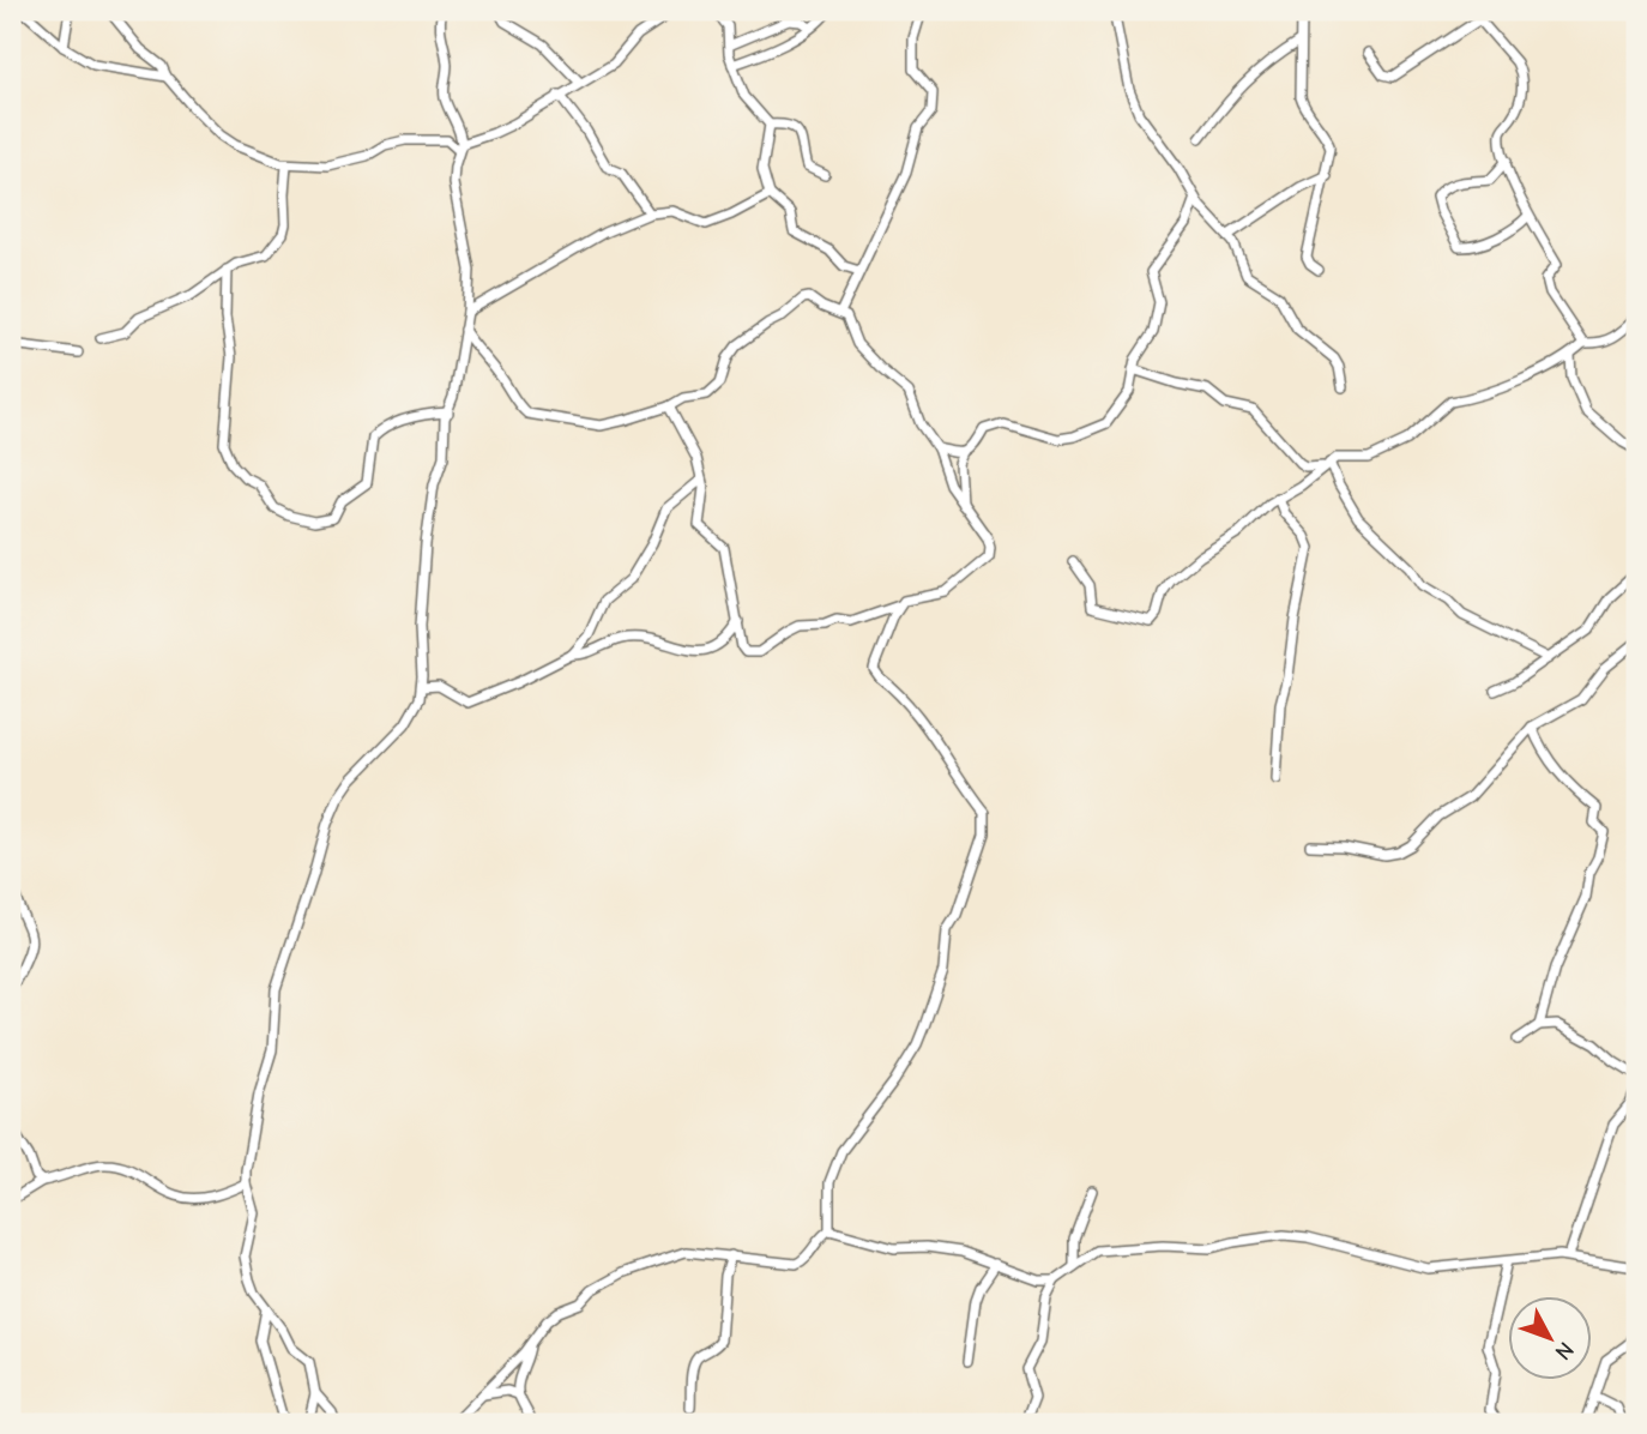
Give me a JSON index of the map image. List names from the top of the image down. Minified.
{"north":"bottom right"}
